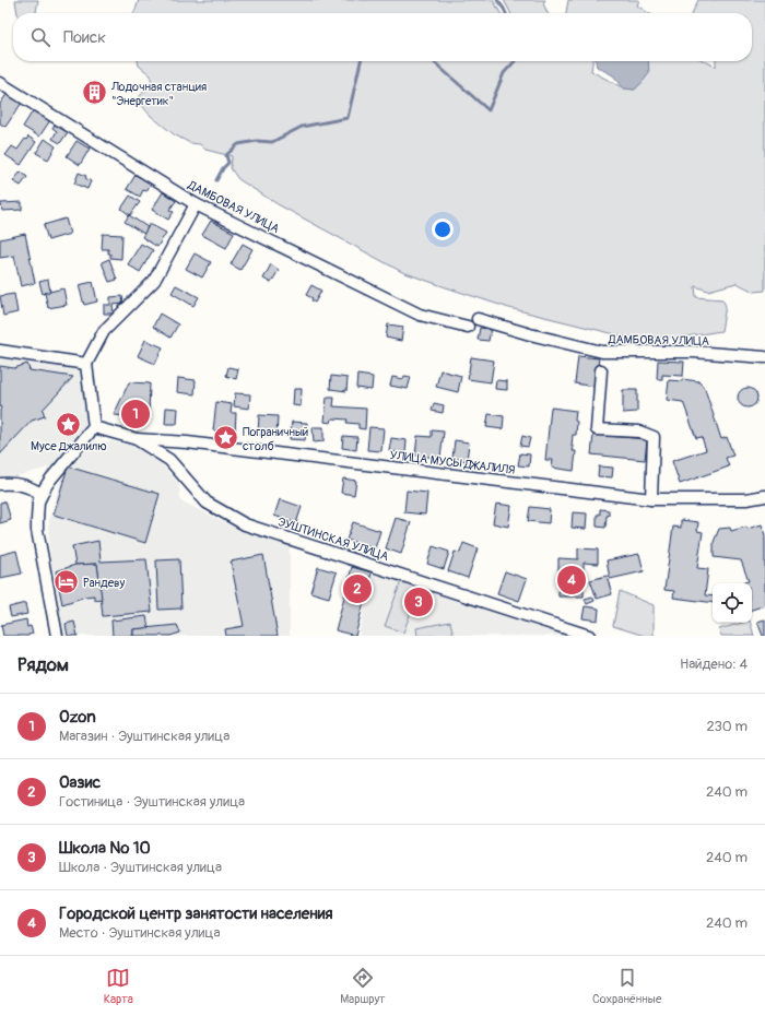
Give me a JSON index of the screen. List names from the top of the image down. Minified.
{"streets":{"street":["ДАМБОВАЯ УЛИЦА","УЛИЦА МУСЫ ДЖАЛИЛЯ","ЭУШТИНСКАЯ УЛИЦА"]},"crossings":[["УЛИЦА МУСЫ ДЖАЛИЛЯ","ЭУШТИНСКАЯ УЛИЦА"]],"places":{"building":["Лодочная станция \"Энергетик\""],"place":["Мусе Джалилю","Пограничный столб"],"hotel":["Рандеву"]},"page":{"search":"Поиск","pins":["1","4","2","3"],"heading":["Рядом","Найдено: 4"],"list":[{"mark":"1","name":"Ozon","note":"Магазин · Эуштинская улица","value":"230 m"},{"mark":"2","name":"Оазис","note":"Гостиница · Эуштинская улица","value":"240 m"},{"mark":"3","name":"Школа № 10","note":"Школа · Эуштинская улица","value":"240 m"},{"mark":"4","name":"Городской центр занятости населения","note":"Место · Эуштинская улица","value":"240 m"}],"nav":["Карта","Маршрут","Сохранённые"]}}
